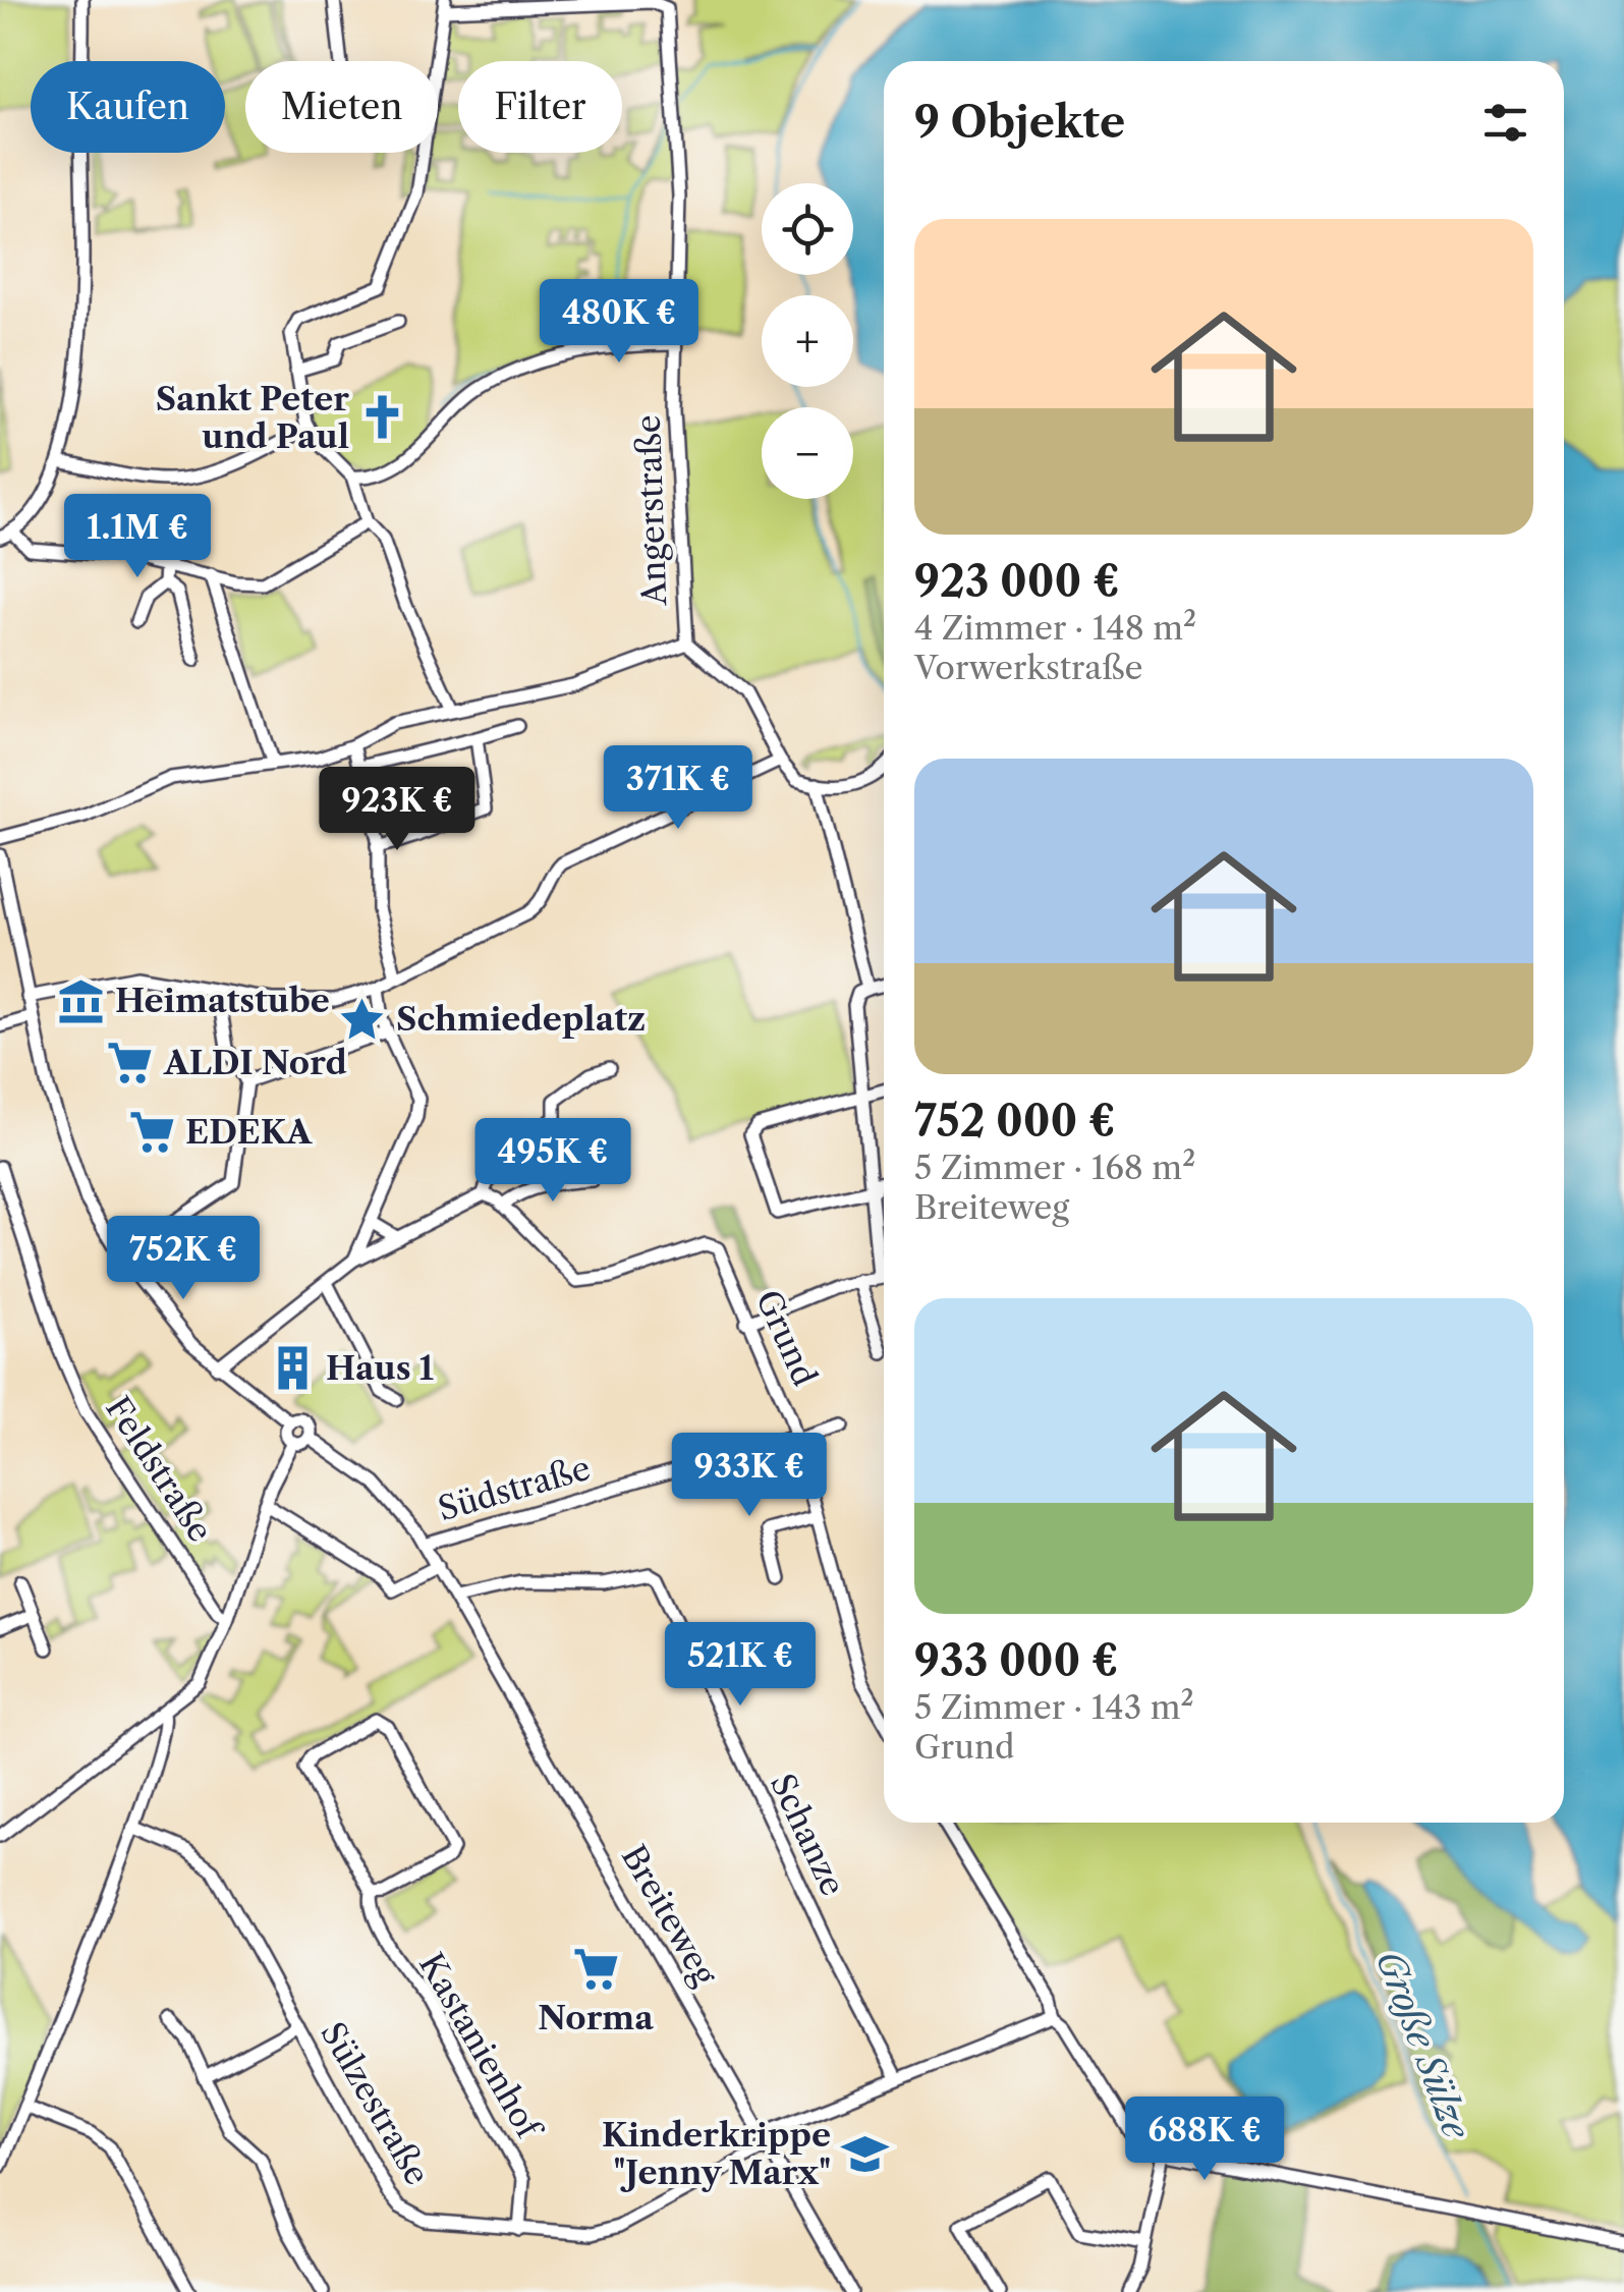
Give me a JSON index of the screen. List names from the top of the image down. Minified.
{"streets":{"street":["Angerstraße","Grund","Feldstraße","Südstraße","Schanze","Breiteweg","Kastanienhof","Sülzestraße"]},"crossings":[["Grund","Südstraße"],["Südstraße","Breiteweg"],["Schanze","Breiteweg"],["Breiteweg","Sülzestraße"],["Kastanienhof","Sülzestraße"]],"water":["Große Sülze"],"places":{"church":["Sankt Peter und Paul"],"museum":["Heimatstube"],"place":["Schmiedeplatz"],"supermarket":["ALDI Nord","EDEKA","Norma"],"building":["Haus 1"],"school or university":["Kinderkrippe \"Jenny Marx\""]},"page":{"chip":["Kaufen","Mieten","Filter"],"heading":"9 Objekte","map_buttons":["+","−"],"list":[{"name":"923 000 €","note":"4 Zimmer · 148 m² · Vorwerkstraße"},{"name":"752 000 €","note":"5 Zimmer · 168 m² · Breiteweg"},{"name":"933 000 €","note":"5 Zimmer · 143 m² · Grund"}],"price":["480K €","1.1M €","371K €","923K €","495K €","752K €","933K €","521K €","688K €"]}}
